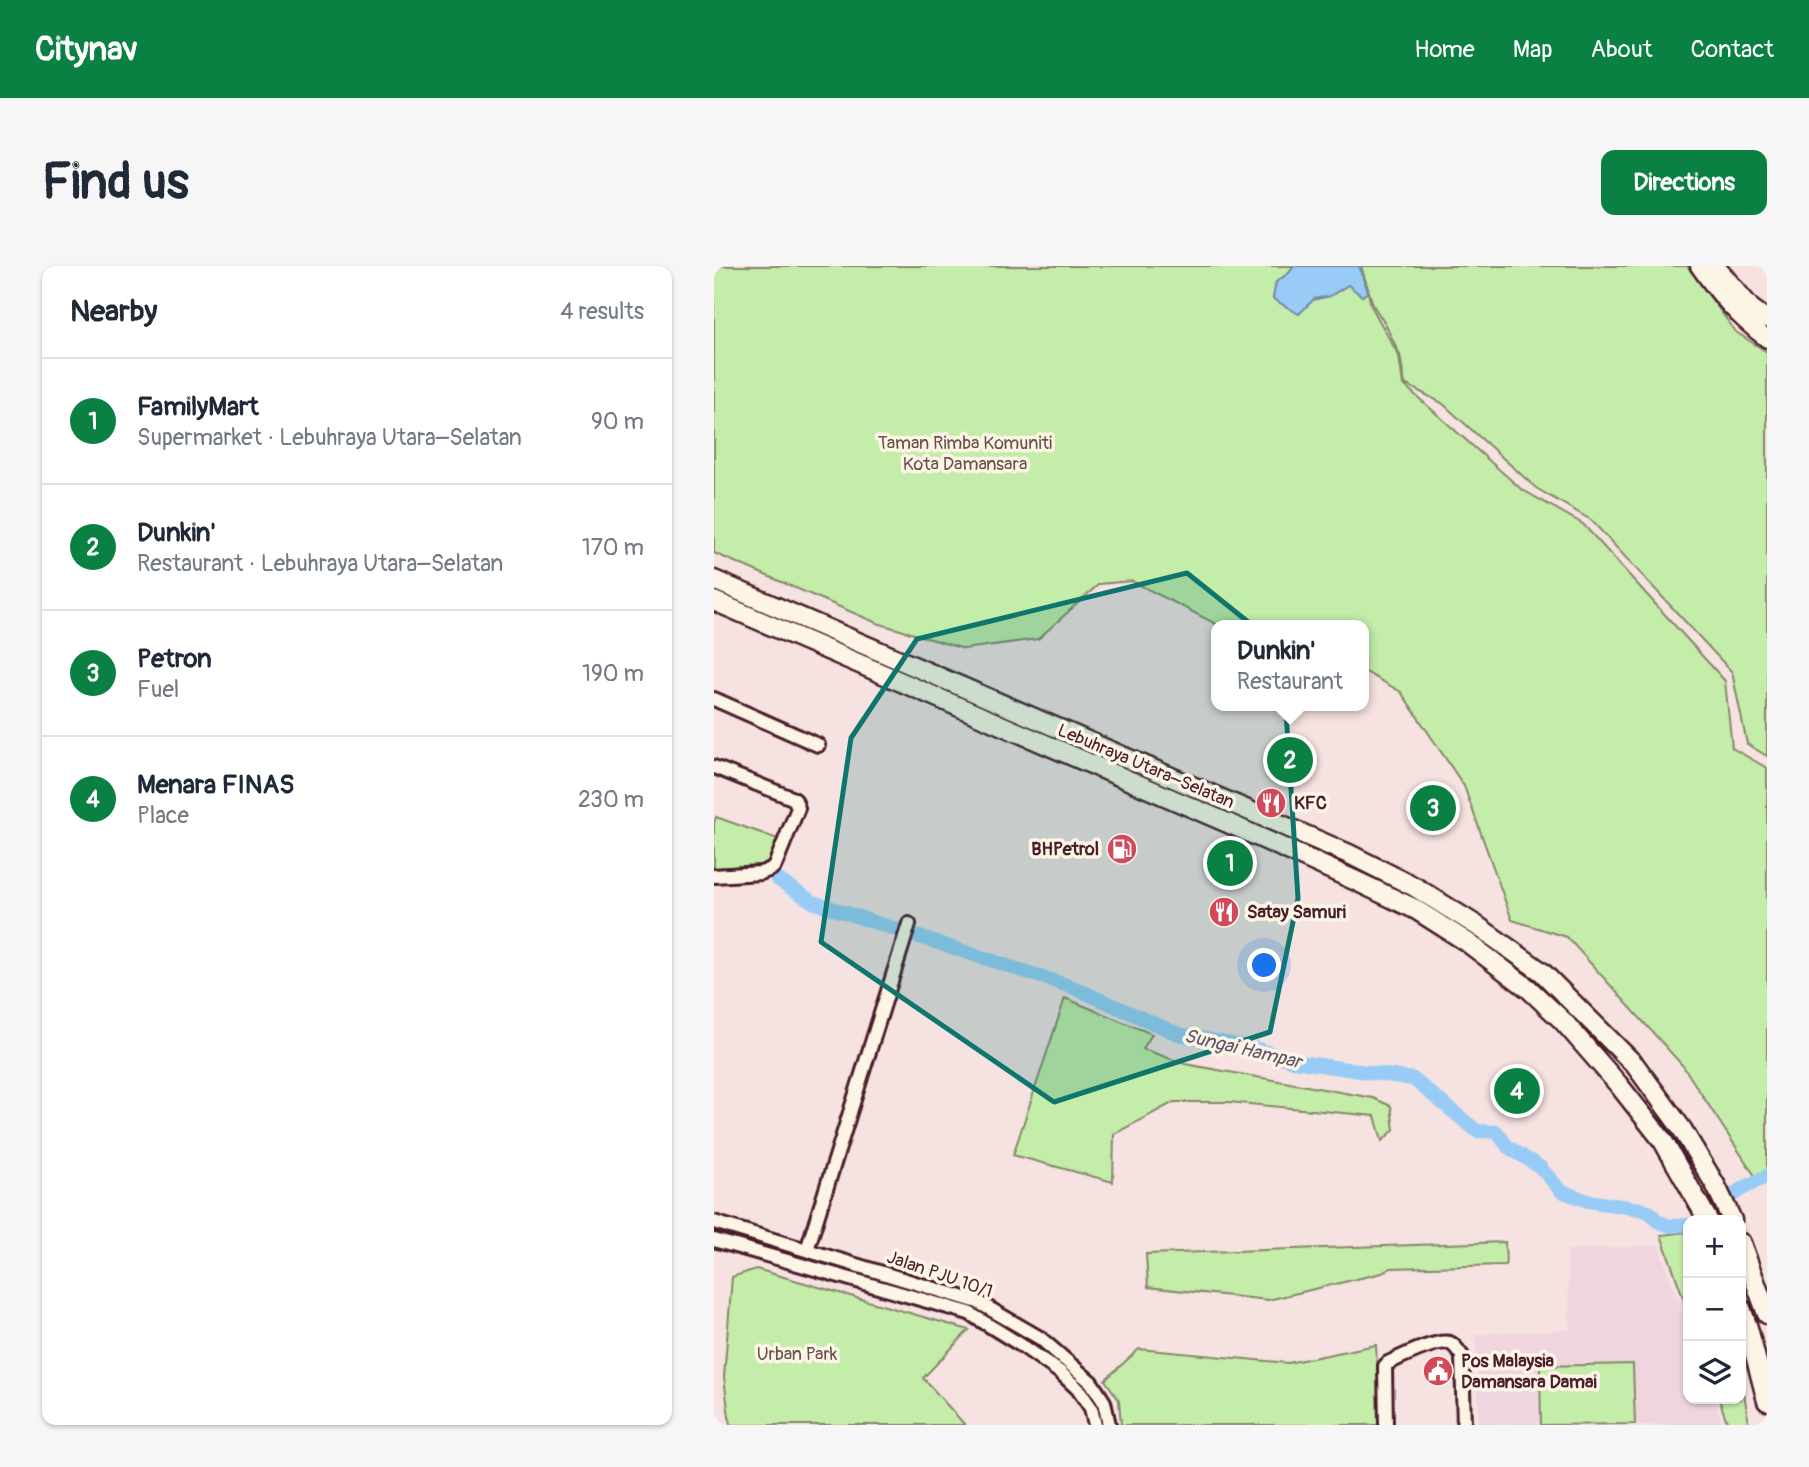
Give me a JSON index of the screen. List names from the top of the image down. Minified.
{"streets":{"highway":["Lebuhraya Utara–Selatan"],"street":["Jalan PJU 10/1"]},"water":["Sungai Hampar"],"parks":["Taman Rimba Komuniti Kota Damansara","Urban Park"],"places":{"restaurant":["KFC","Satay Samuri"],"fuel station":["BHPetrol"],"public building":["Pos Malaysia Damansara Damai"]},"page":{"header":"Citynav","nav":["Home","Map","About","Contact"],"buttons":"Directions","title":"Find us","heading":["Nearby","4 results"],"list":[{"mark":"1","name":"FamilyMart","note":"Supermarket · Lebuhraya Utara–Selatan","value":"90 m"},{"mark":"2","name":"Dunkin'","note":"Restaurant · Lebuhraya Utara–Selatan","value":"170 m"},{"mark":"3","name":"Petron","note":"Fuel","value":"190 m"},{"mark":"4","name":"Menara FINAS","note":"Place","value":"230 m"}],"popup":["Dunkin'","Restaurant"],"pins":["2","3","1","4"],"map_buttons":["+","−"]}}
